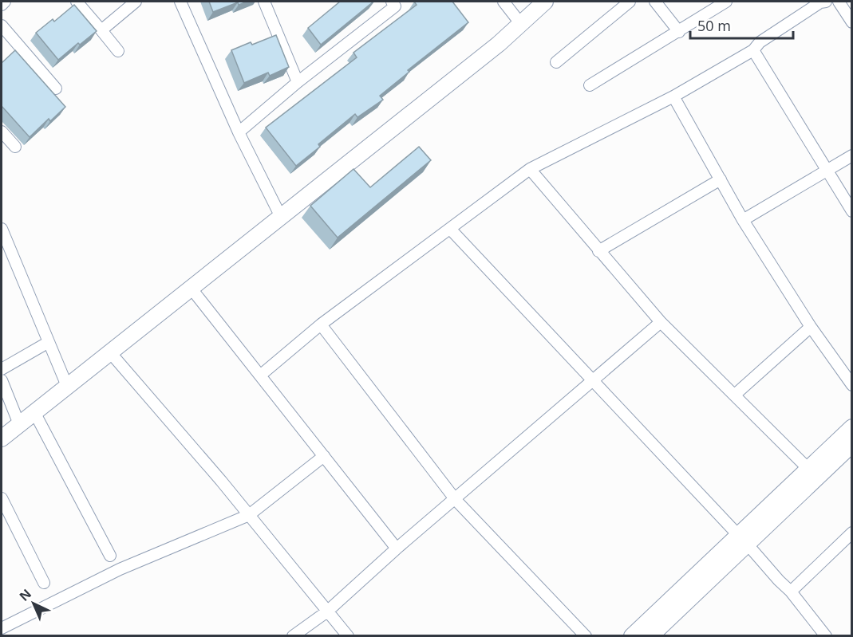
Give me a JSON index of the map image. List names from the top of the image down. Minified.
{"scale_bar":"50 m","north":"top left"}
